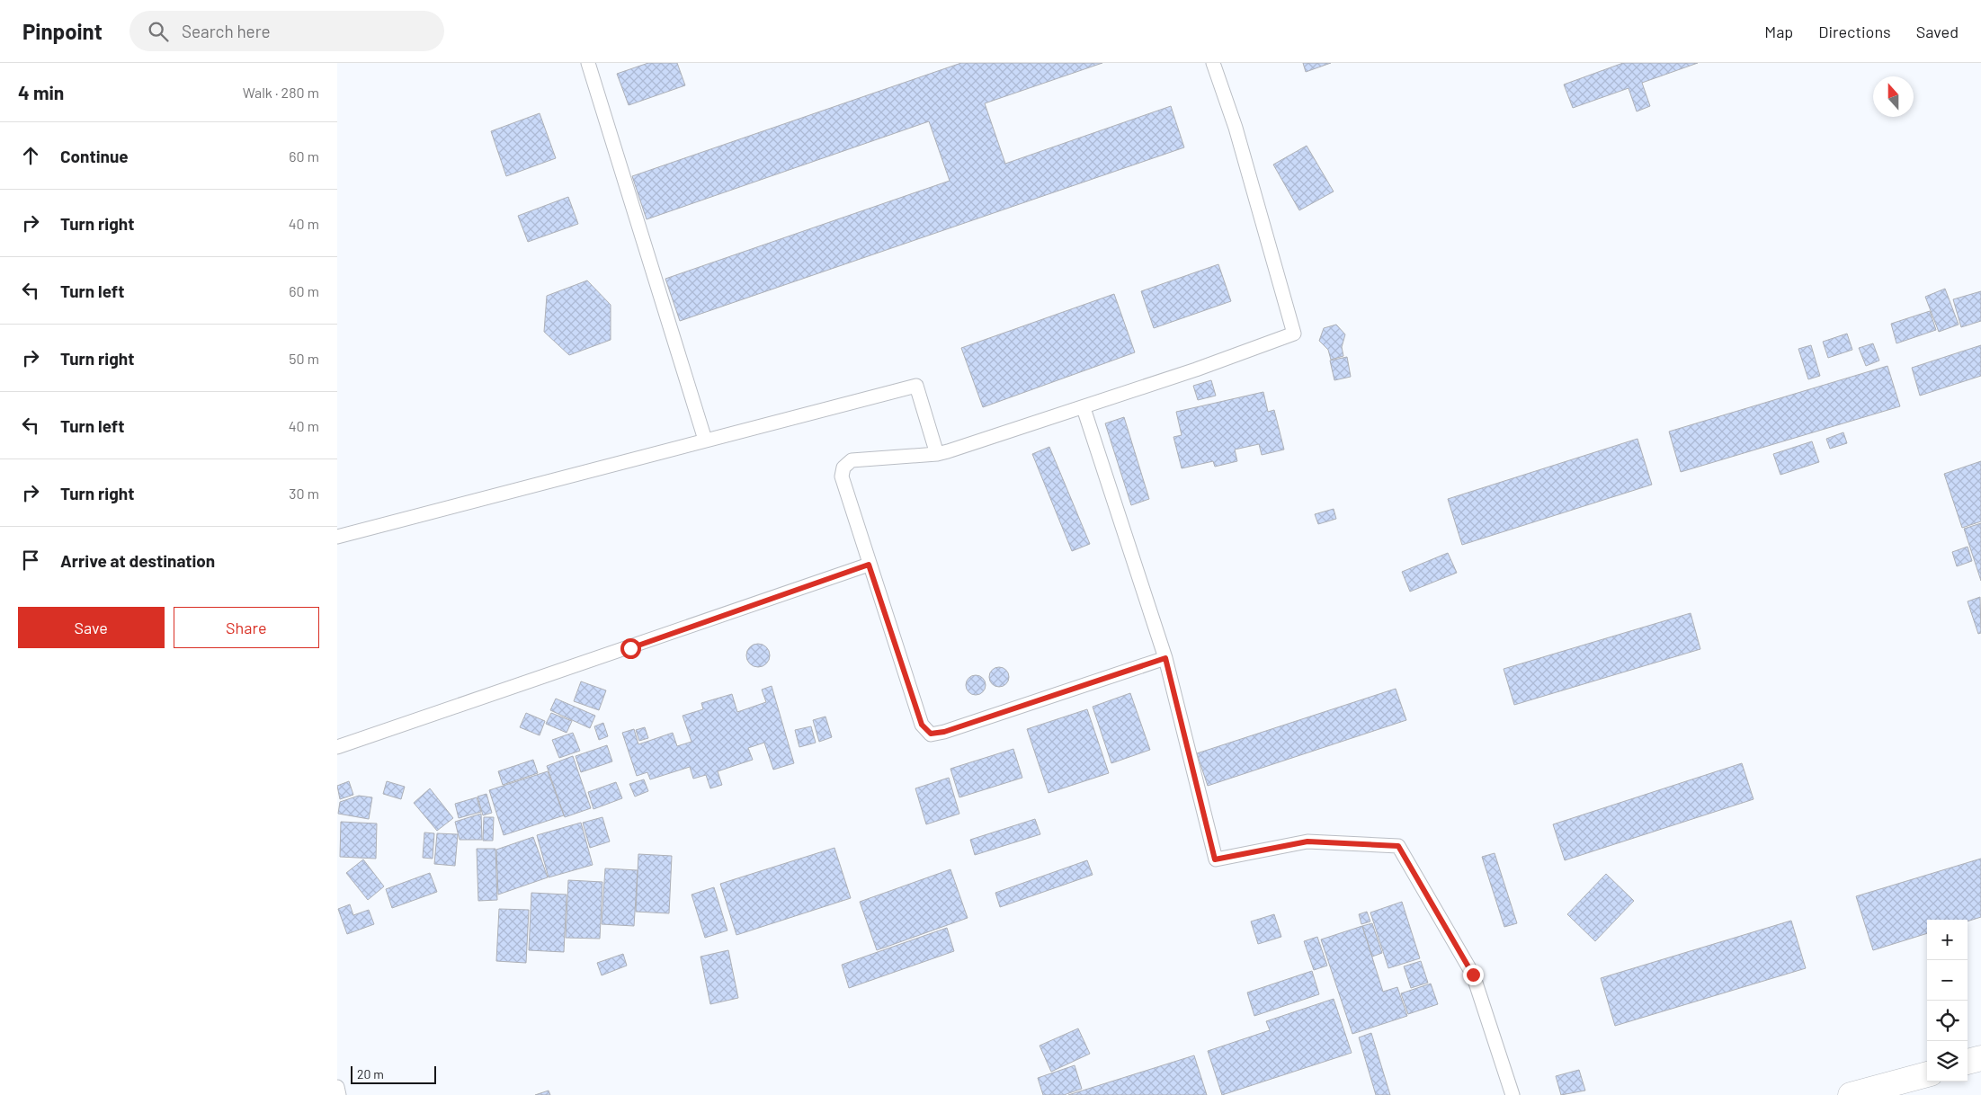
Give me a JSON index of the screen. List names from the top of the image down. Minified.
{"scale_bar":"20 m","north":"top","page":{"header":"Pinpoint","search":"Search here","nav":["Map","Directions","Saved"],"heading":["4 min","Walk · 280 m"],"list":[["Continue","60 m"],["Turn right","40 m"],["Turn left","60 m"],["Turn right","50 m"],["Turn left","40 m"],["Turn right","30 m"],"Arrive at destination"],"buttons":["Save","Share"],"map_buttons":["+","−"],"scale":"20 m"}}
